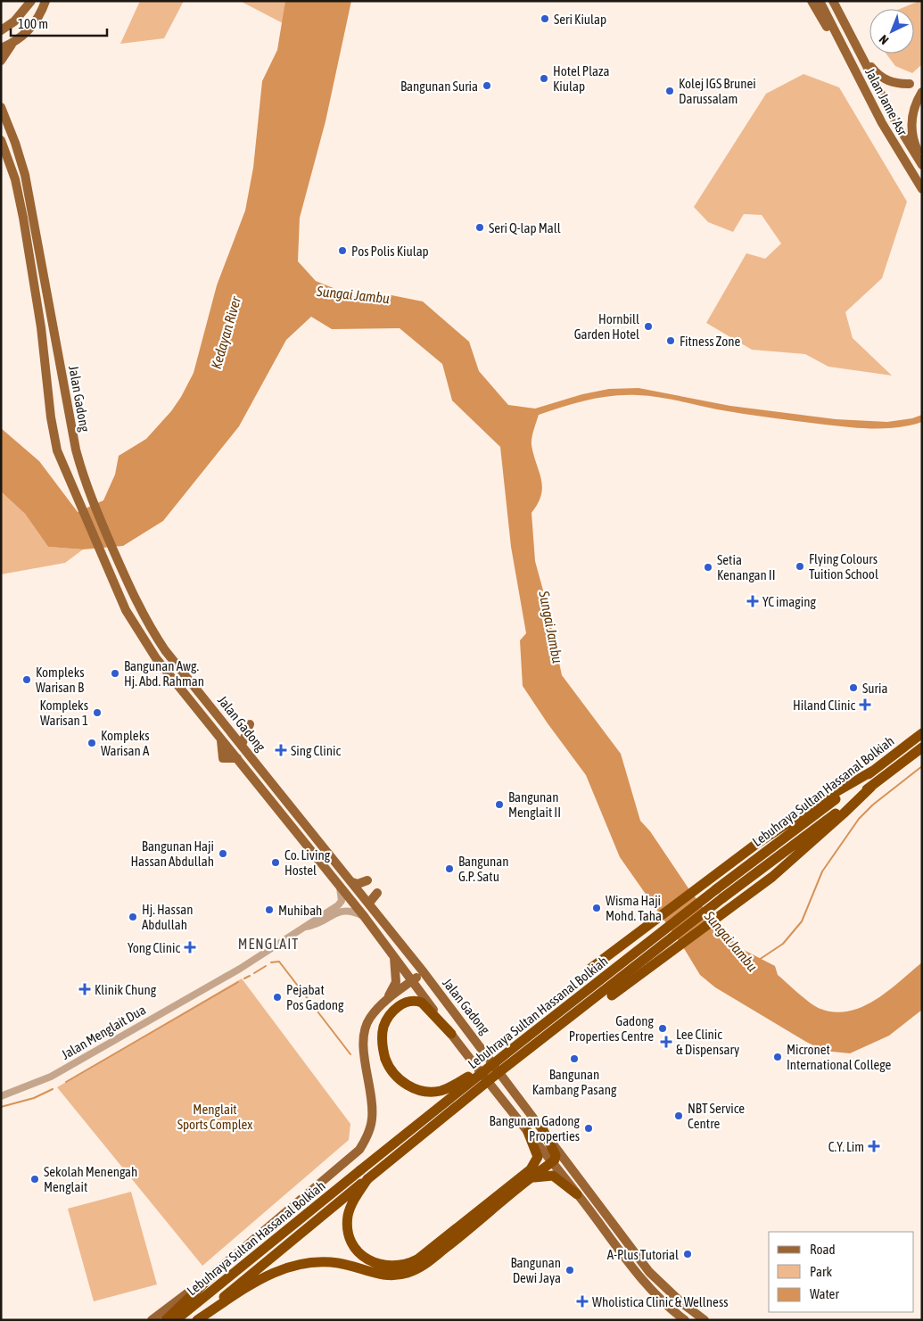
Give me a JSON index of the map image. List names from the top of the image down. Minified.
{"streets":{"highway":["Lebuhraya Sultan Hassanal Bolkiah"],"main road":["Jalan Jame 'Asr","Jalan Gadong"],"street":["Jalan Menglait Dua"]},"crossings":[["Jalan Gadong","Jalan Menglait Dua"]],"districts":["MENGLAIT"],"water":["Sungai Jambu","Kedayan River"],"parks":["Menglait Sports Complex"],"places":{"other":["Seri Kiulap","Hotel Plaza Kiulap","Bangunan Suria","Kolej IGS Brunei Darussalam","Seri Q-lap Mall","Pos Polis Kiulap","Hornbill Garden Hotel","Fitness Zone","Flying Colours Tuition School","Setia Kenangan II","Bangunan Awg. Hj. Abd. Rahman","Kompleks Warisan B","Suria","Kompleks Warisan 1","Kompleks Warisan A","Bangunan Menglait II","Bangunan Haji Hassan Abdullah","Co. Living Hostel","Bangunan G.P. Satu","Wisma Haji Mohd. Taha","Muhibah","Hj. Hassan Abdullah","Pejabat Pos Gadong","Gadong Properties Centre","Micronet International College","Bangunan Kambang Pasang","NBT Service Centre","Bangunan Gadong Properties","Sekolah Menengah Menglait","A-Plus Tutorial","Bangunan Dewi Jaya"],"health":["YC imaging","Hiland Clinic","Sing Clinic","Yong Clinic","Klinik Chung","Lee Clinic & Dispensary","C.Y. Lim","Wholistica Clinic & Wellness"]},"legend":["Road","Park","Water"],"scale_bar":"100 m","north":"bottom left"}
